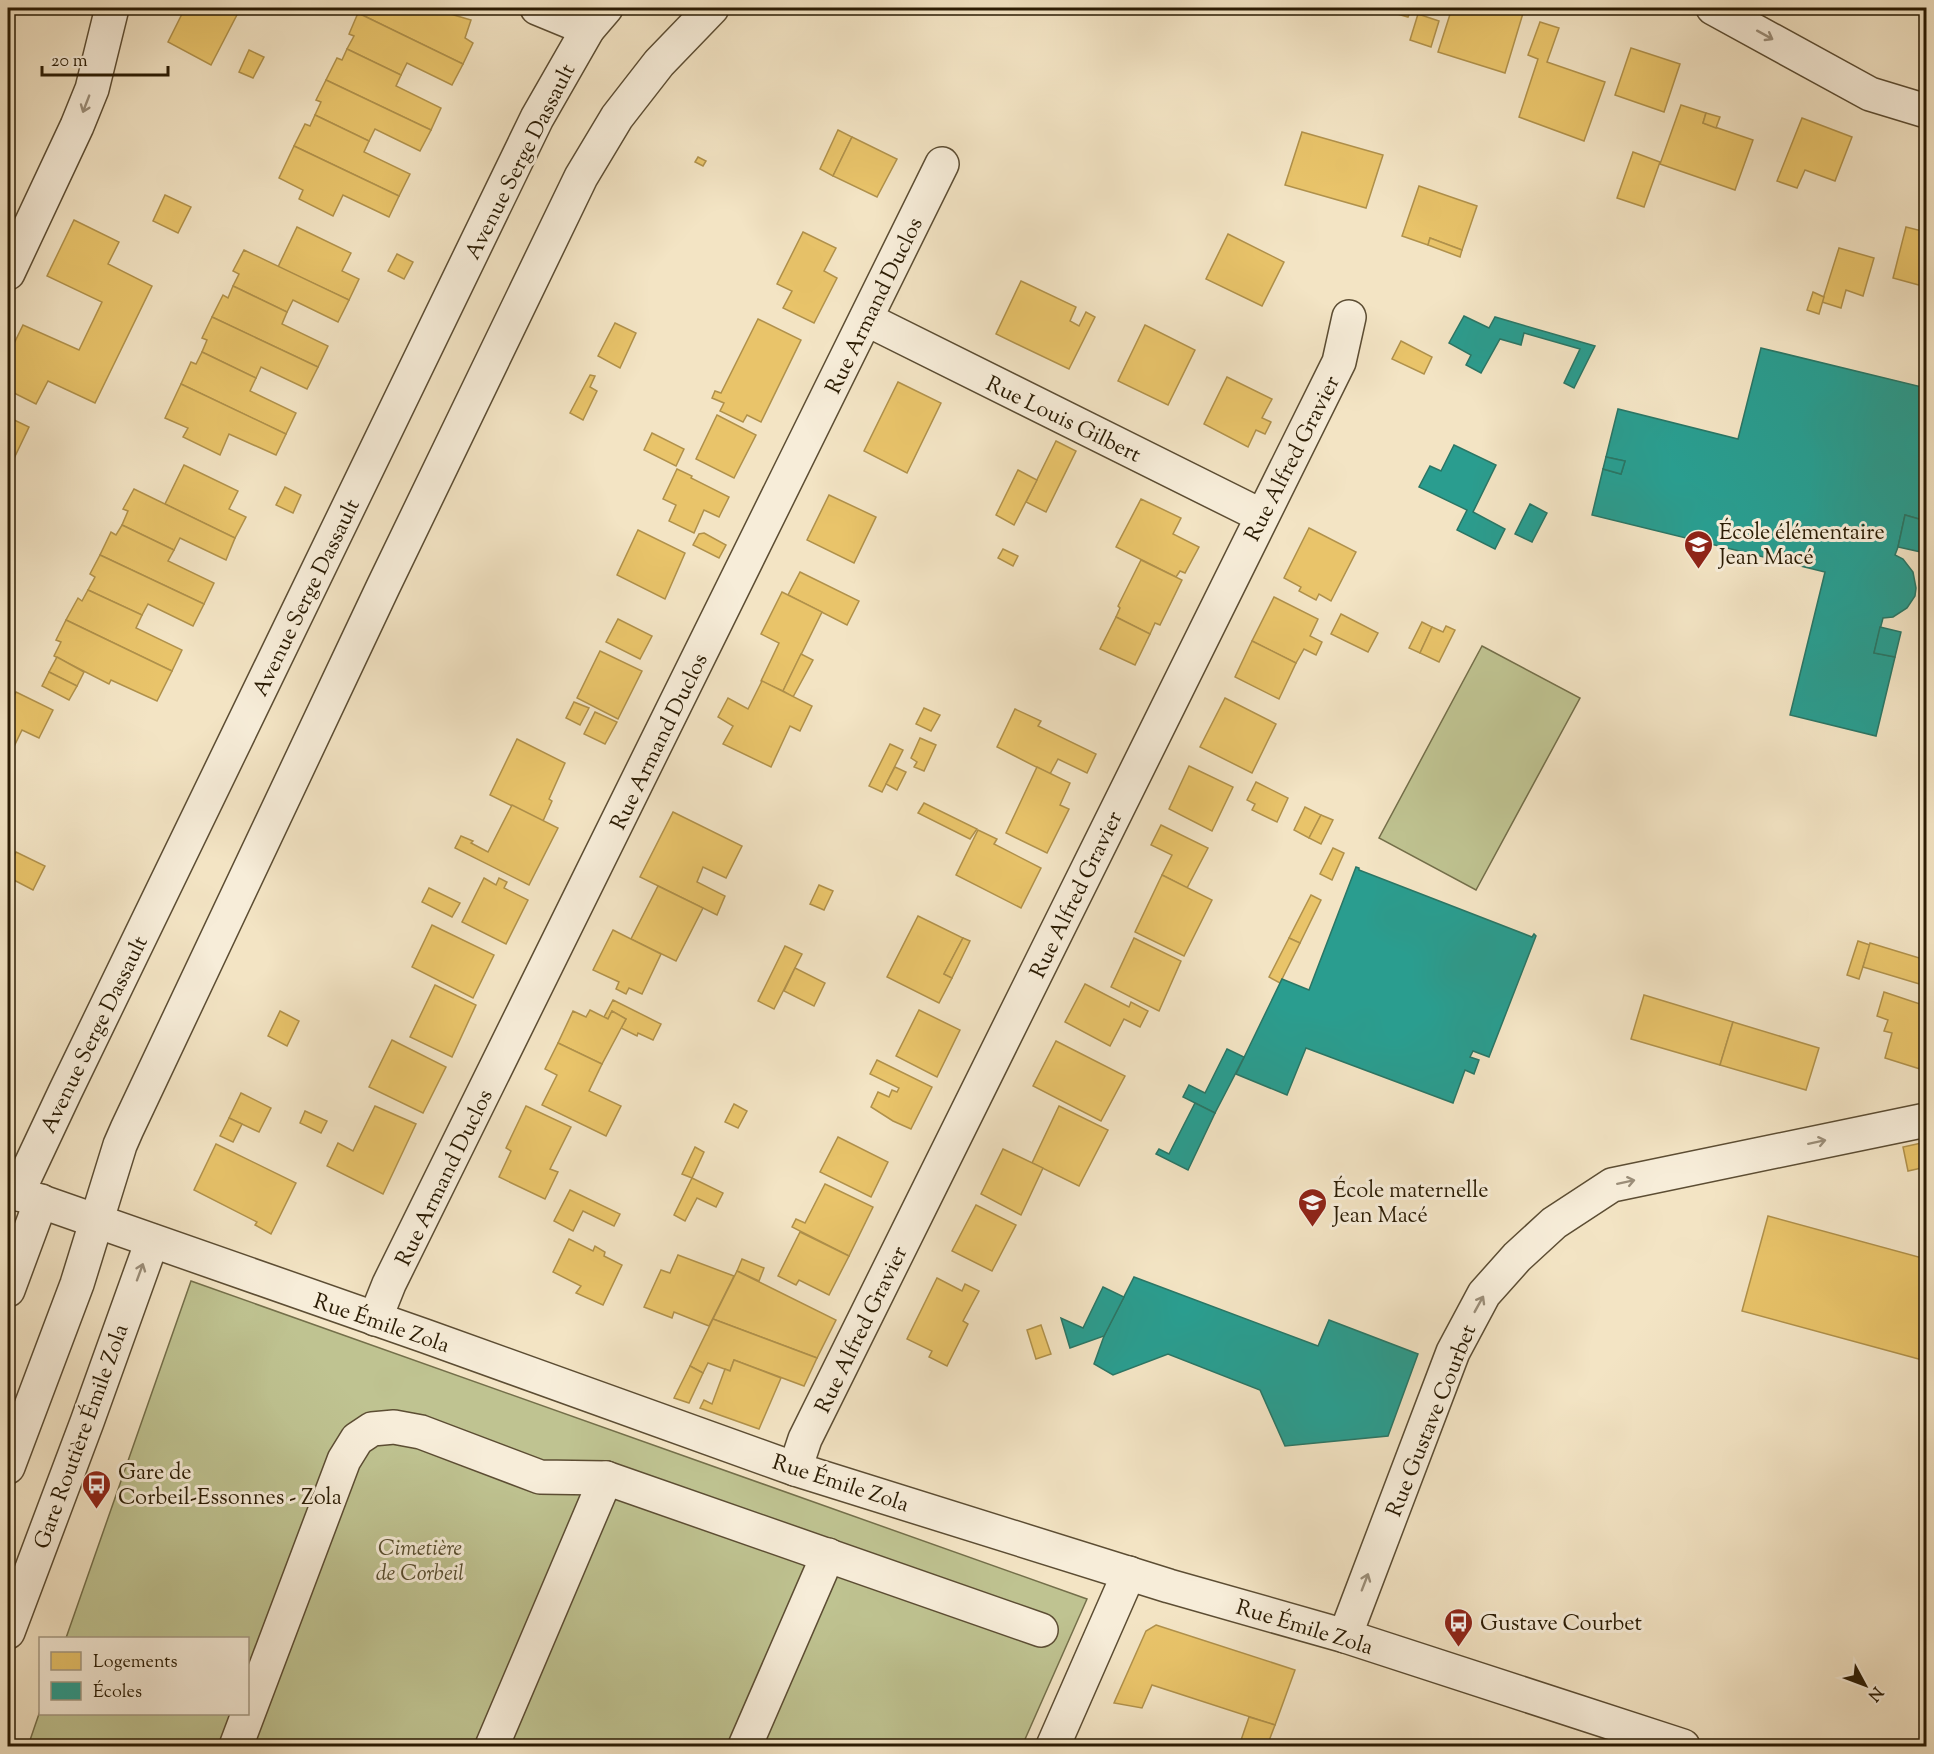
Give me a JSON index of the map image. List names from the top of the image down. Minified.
{"streets":{"street":["Avenue Serge Dassault","Rue Armand Duclos","Rue Louis Gilbert","Rue Alfred Gravier","Rue Émile Zola","Rue Gustave Courbet","Gare Routière Émile Zola"]},"crossings":[["Avenue Serge Dassault","Rue Émile Zola"],["Rue Armand Duclos","Rue Louis Gilbert"],["Rue Armand Duclos","Rue Émile Zola"],["Rue Louis Gilbert","Rue Alfred Gravier"],["Rue Alfred Gravier","Rue Émile Zola"],["Rue Émile Zola","Rue Gustave Courbet"],["Rue Émile Zola","Gare Routière Émile Zola"]],"one_way":["Rue Gustave Courbet"],"parks":["Cimetière de Corbeil"],"places":{"school or university":["École élémentaire Jean Macé","École maternelle Jean Macé"],"bus stop":["Gare de Corbeil-Essonnes - Zola","Gustave Courbet"]},"legend":["Logements","Écoles"],"scale_bar":"20 m","north":"bottom right"}
